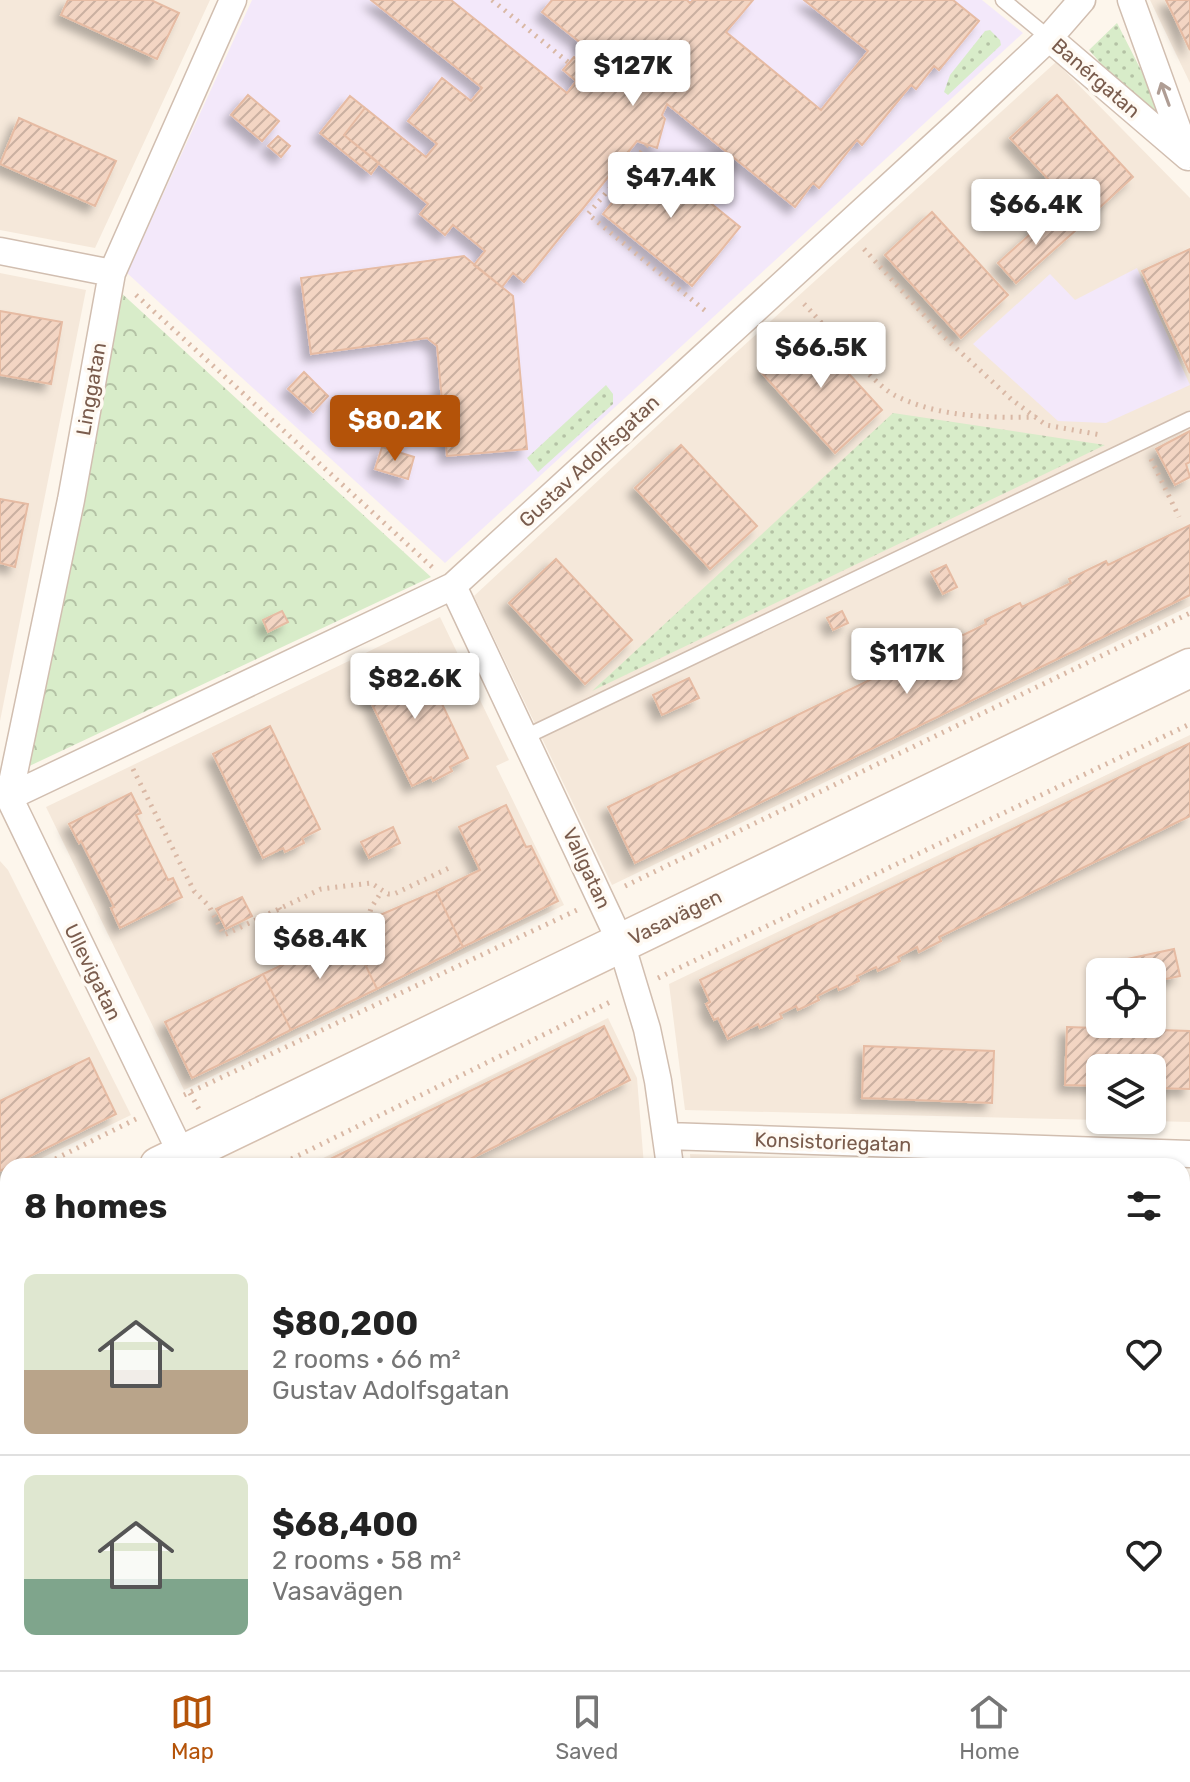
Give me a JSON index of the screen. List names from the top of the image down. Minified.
{"streets":{"main road":["Vasavägen"],"street":["Banérgatan","Linggatan","Gustav Adolfsgatan","Vallgatan","Ullevigatan","Konsistoriegatan"]},"crossings":[["Banérgatan","Gustav Adolfsgatan"],["Linggatan","Gustav Adolfsgatan"],["Linggatan","Ullevigatan"],["Gustav Adolfsgatan","Vallgatan"],["Gustav Adolfsgatan","Ullevigatan"],["Vallgatan","Vasavägen"],["Vallgatan","Konsistoriegatan"]],"one_way":["Banérgatan"],"page":{"price":["$127K","$47.4K","$66.4K","$66.5K","$80.2K","$117K","$82.6K","$68.4K"],"heading":"8 homes","list":[{"name":"$80,200","note":"2 rooms · 66 m² · Gustav Adolfsgatan"},{"name":"$68,400","note":"2 rooms · 58 m² · Vasavägen"}],"tabs":["Map","Saved","Home"]}}
